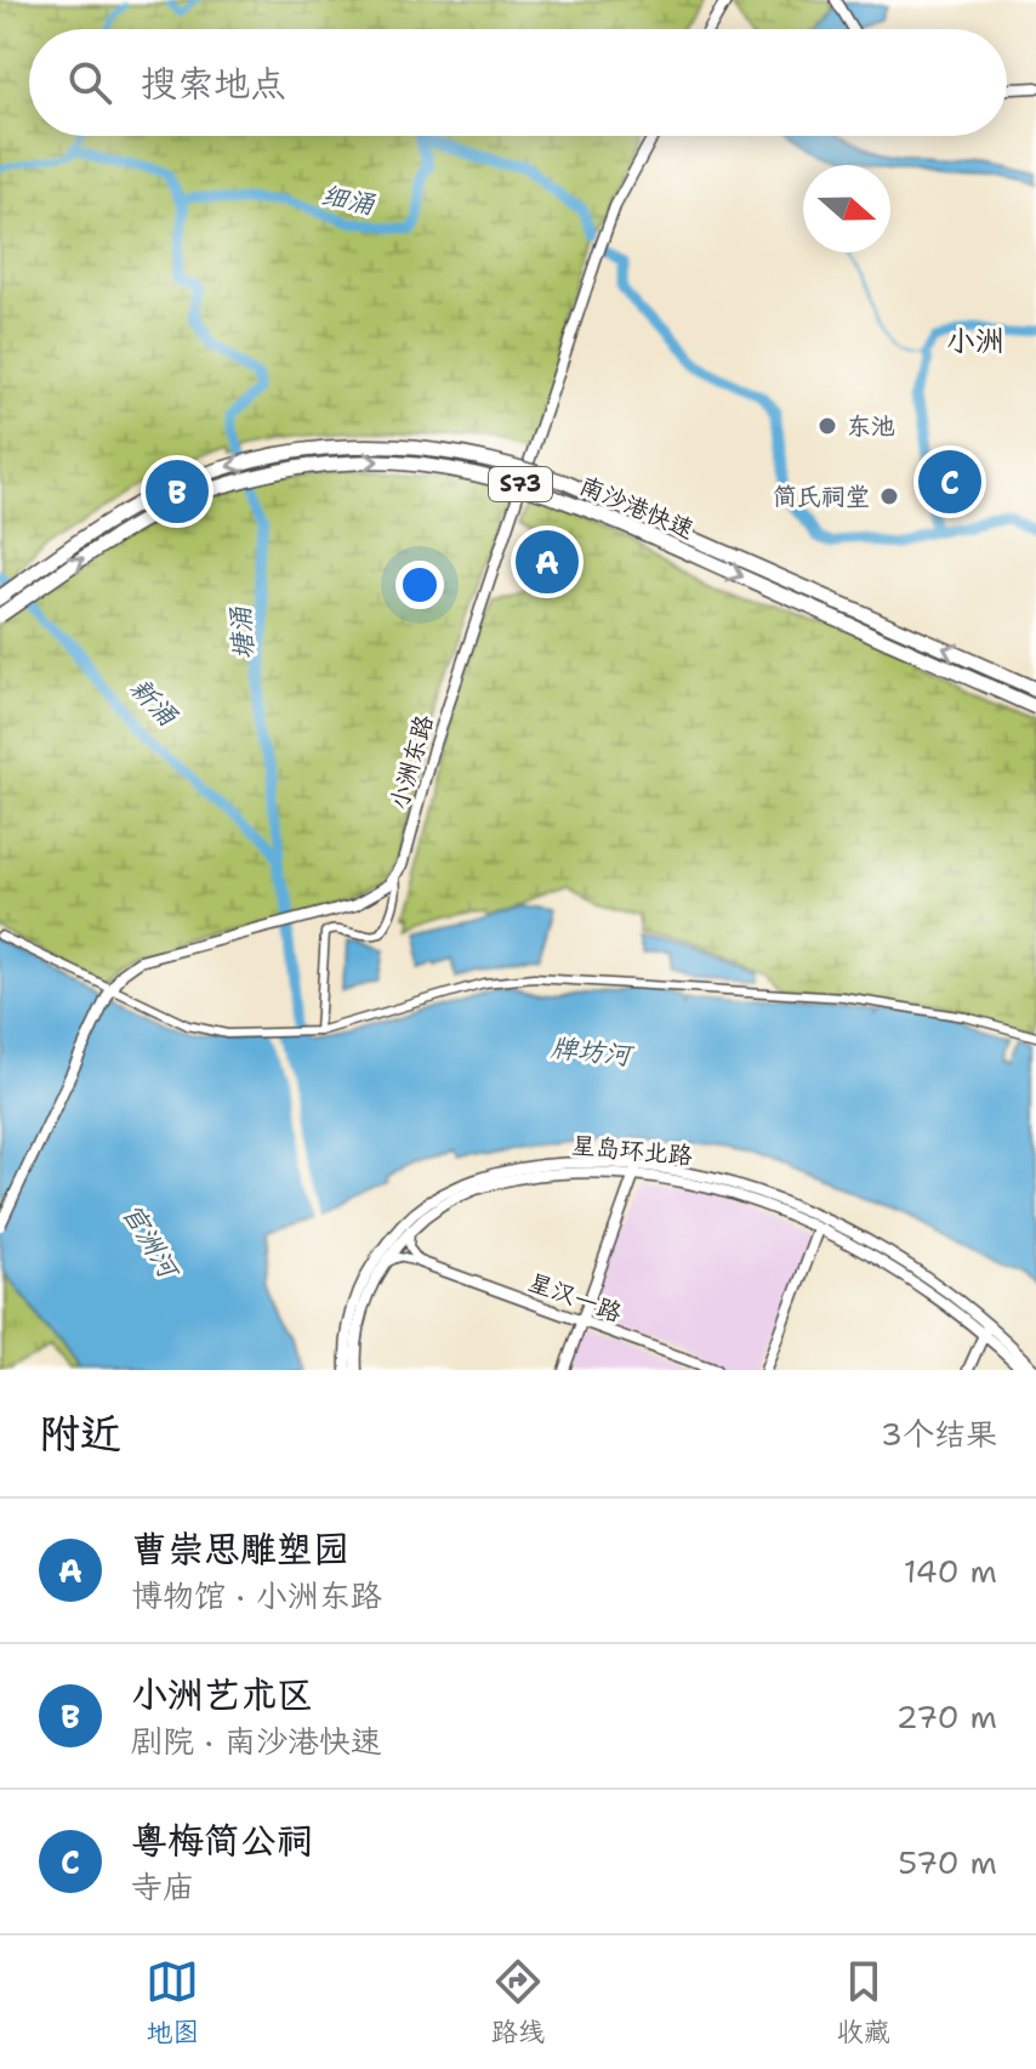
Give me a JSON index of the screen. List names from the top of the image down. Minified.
{"streets":{"highway":["S73","南沙港快速"],"main road":["小洲东路","星岛环北路","星汉一路"]},"crossings":[["星岛环北路","星汉一路"]],"districts":["小洲"],"water":["细涌","塘涌","新涌","牌坊河","官洲河"],"places":["东池","简氏祠堂"],"north":"right","page":{"search":"搜索地点","pins":["C","B","A"],"heading":["附近","3个结果"],"list":[{"mark":"A","name":"曹崇思雕塑园","note":"博物馆 · 小洲东路","value":"140 m"},{"mark":"B","name":"小洲艺术区","note":"剧院 · 南沙港快速","value":"270 m"},{"mark":"C","name":"粤梅简公祠","note":"寺庙","value":"570 m"}],"nav":["地图","路线","收藏"]}}
